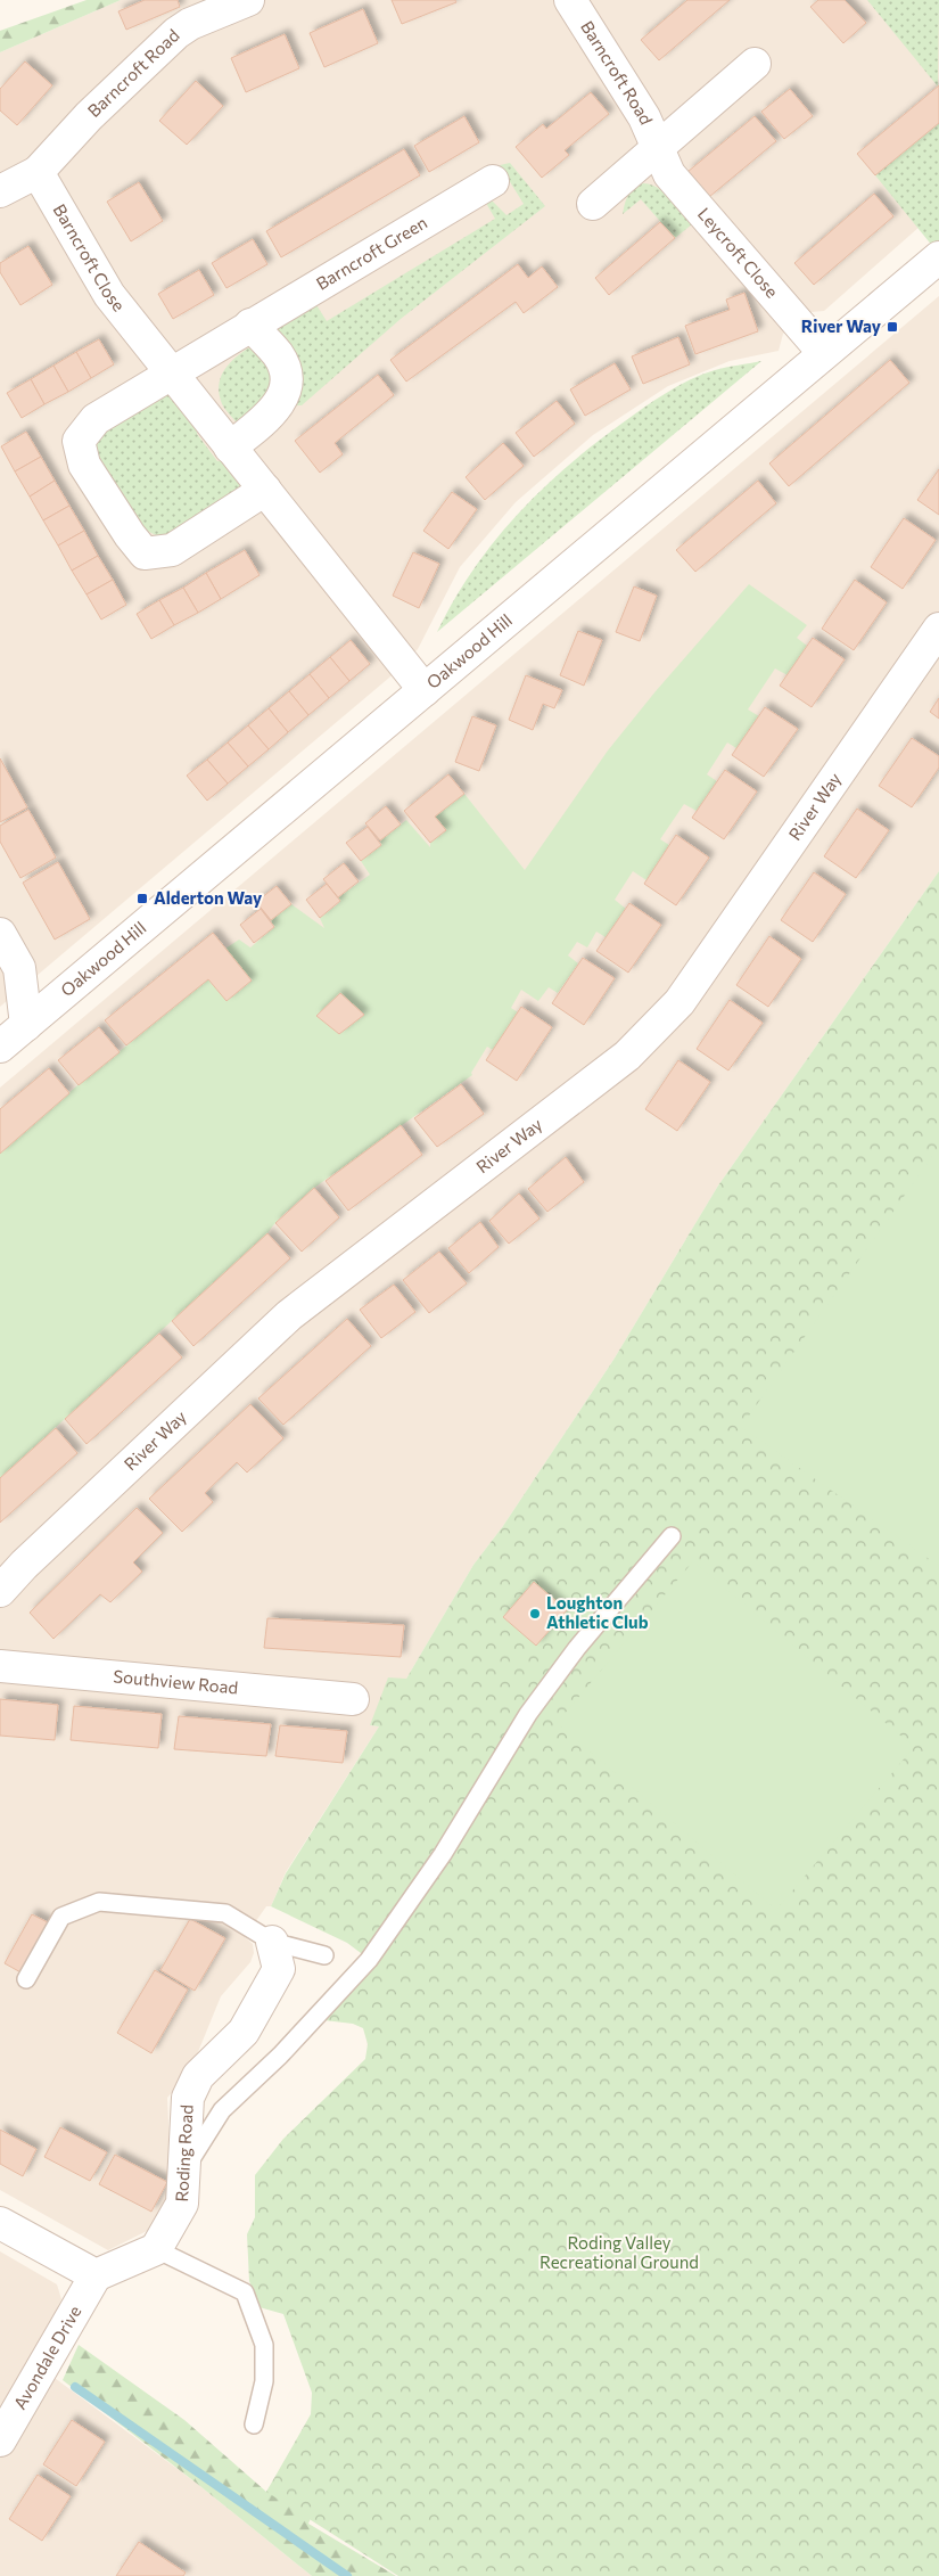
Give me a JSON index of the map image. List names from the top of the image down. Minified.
{"streets":{"street":["Barncroft Road","Leycroft Close","Barncroft Green","Barncroft Close","Oakwood Hill","River Way","Southview Road","Roding Road","Avondale Drive"]},"crossings":[["Barncroft Road","Leycroft Close"],["Barncroft Road","Barncroft Close"],["Leycroft Close","Oakwood Hill"],["Barncroft Green","Barncroft Close"],["Barncroft Close","Oakwood Hill"]],"parks":["Roding Valley Recreational Ground"],"places":{"transit":["River Way","Alderton Way"],"other":["Loughton Athletic Club"]}}
